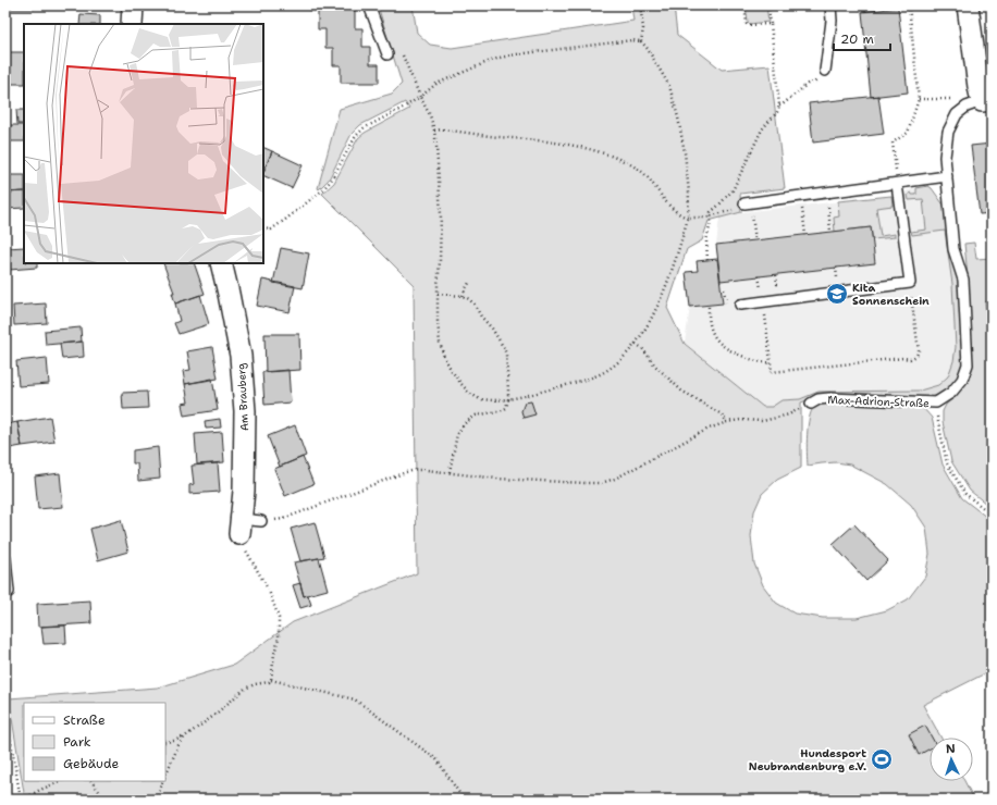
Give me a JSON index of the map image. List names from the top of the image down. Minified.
{"streets":{"street":["Am Brauberg"],"lane":["Max-Adrion-Straße"]},"places":{"school or university":["Kita Sonnenschein"],"sports":["Hundesport Neubrandenburg e.V."]},"legend":["Straße","Park","Gebäude"],"scale_bar":"20 m","north":"top"}
